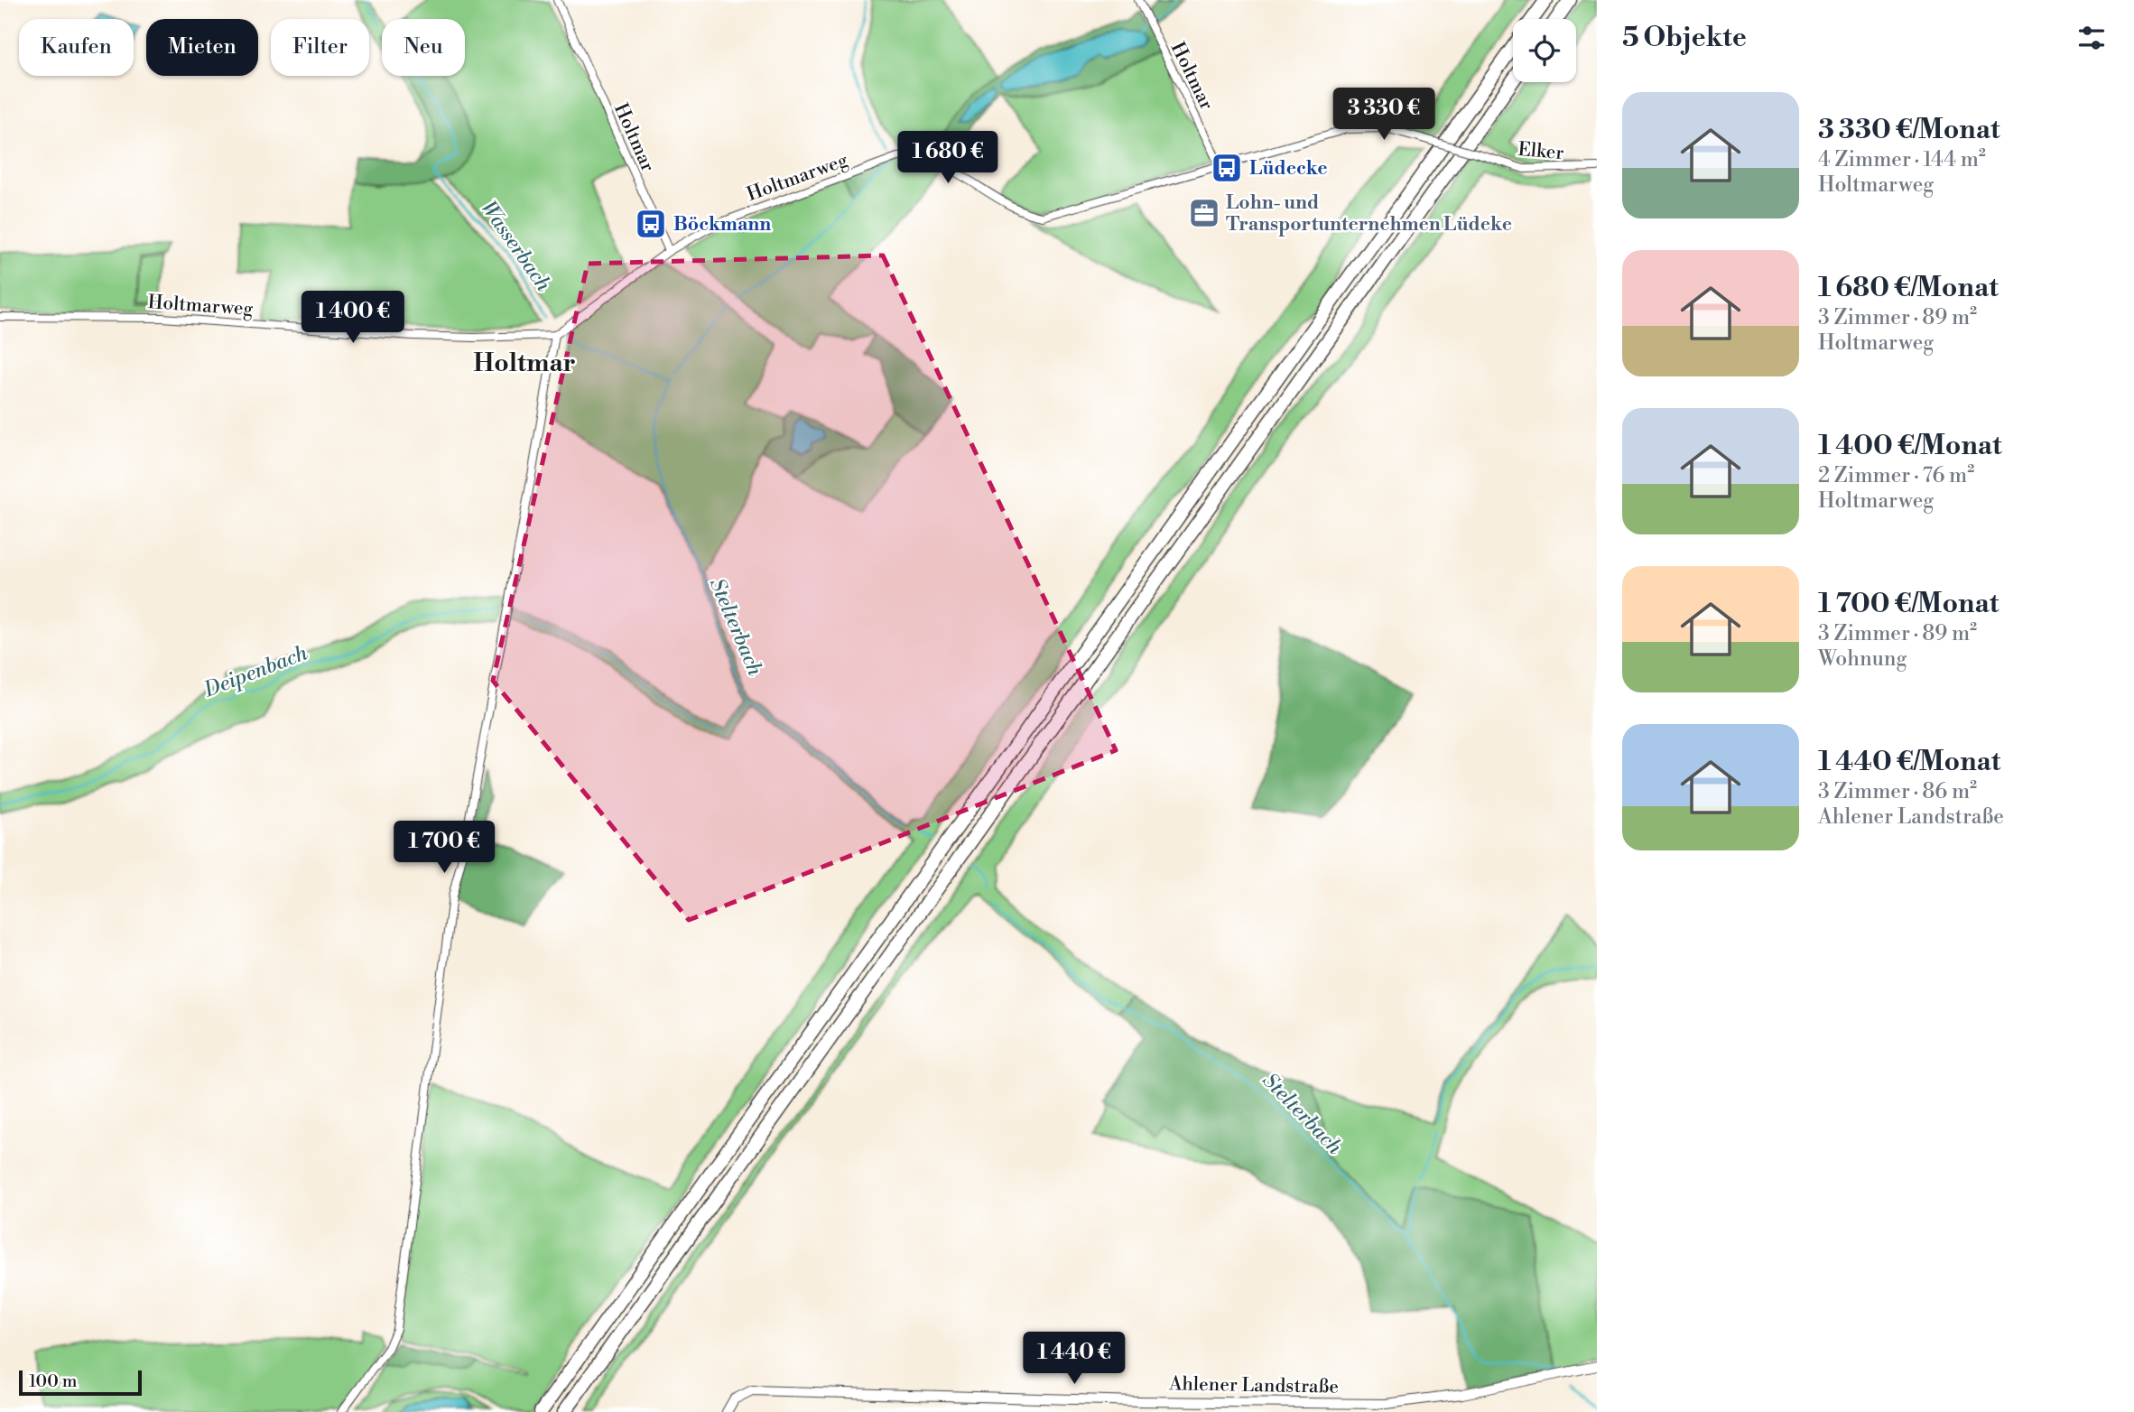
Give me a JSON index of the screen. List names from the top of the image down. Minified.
{"streets":{"street":["Holtmar","Elker","Holtmarweg","Ahlener Landstraße"]},"crossings":[["Holtmar","Holtmarweg"],["Elker","Holtmarweg"]],"districts":["Holtmar"],"water":["Wasserbach","Stelterbach","Deipenbach"],"places":{"bus stop":["Lüdecke","Böckmann"],"office":["Lohn- und Transportunternehmen Lüdeke"]},"scale_bar":"100 m","page":{"heading":"5 Objekte","chip":["Kaufen","Mieten","Filter","Neu"],"list":[{"name":"3 330 €/Monat","note":"4 Zimmer · 144 m² · Holtmarweg"},{"name":"1 680 €/Monat","note":"3 Zimmer · 89 m² · Holtmarweg"},{"name":"1 400 €/Monat","note":"2 Zimmer · 76 m² · Holtmarweg"},{"name":"1 700 €/Monat","note":"3 Zimmer · 89 m² · Wohnung"},{"name":"1 440 €/Monat","note":"3 Zimmer · 86 m² · Ahlener Landstraße"}],"price":["3 330 €","1 680 €","1 400 €","1 700 €","1 440 €"],"scale":"100 m"}}
